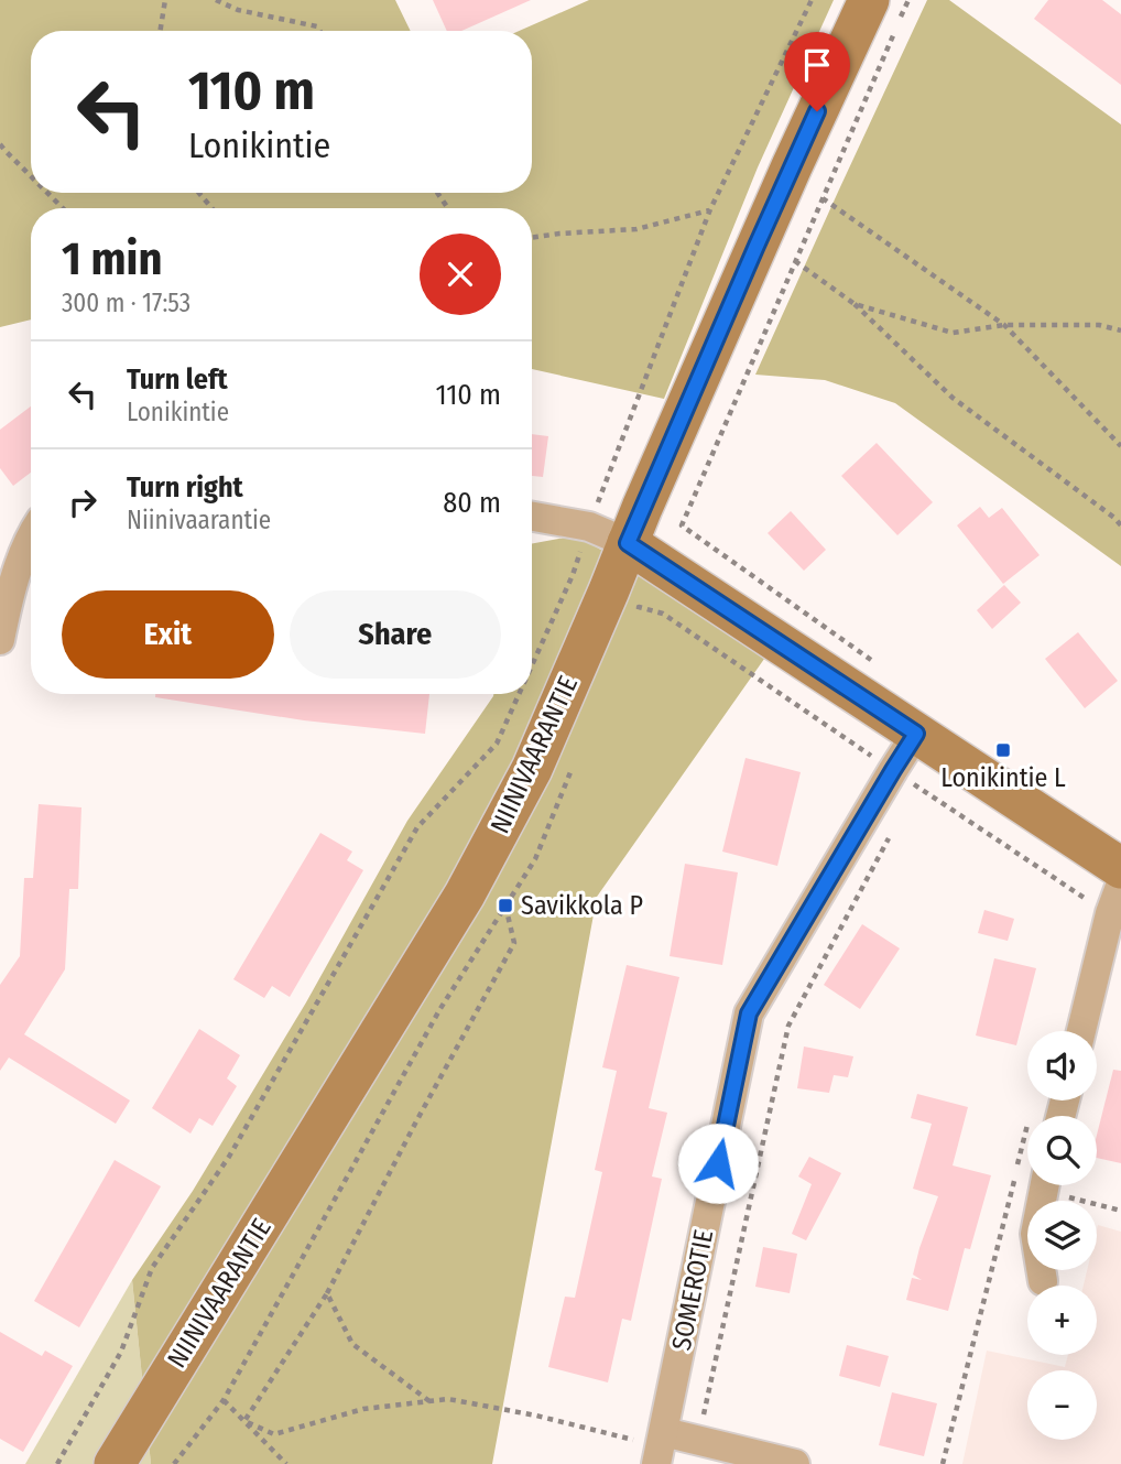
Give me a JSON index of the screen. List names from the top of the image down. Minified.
{"streets":{"main road":["NIINIVAARANTIE"],"street":["SOMEROTIE"]},"places":{"transit":["Lonikintie L","Savikkola P"]},"page":{"turn":["110 m","Lonikintie"],"heading":["1 min","300 m · 17:53"],"list":[{"name":"Turn left","note":"Lonikintie","value":"110 m"},{"name":"Turn right","note":"Niinivaarantie","value":"80 m"}],"buttons":["Exit","Share"],"map_buttons":["+","−"]}}
